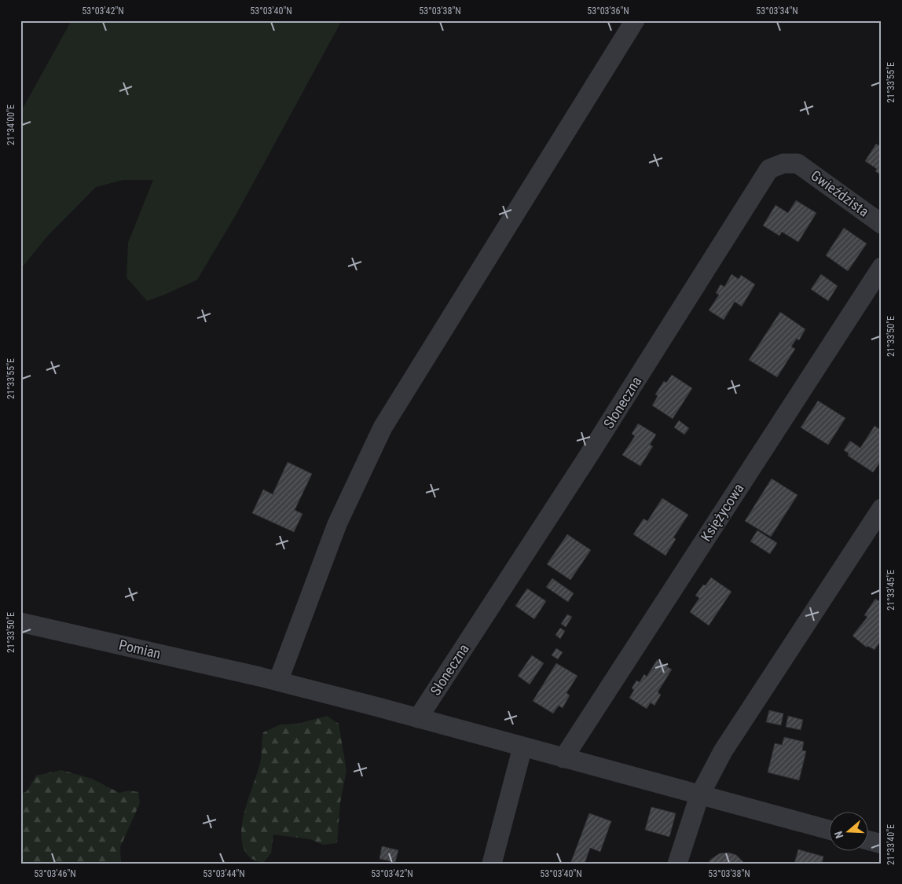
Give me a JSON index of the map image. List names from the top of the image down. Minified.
{"streets":{"street":["Gwieździsta","Słoneczna","Księżycowa","Pomian"]},"crossings":[["Gwieździsta","Słoneczna"],["Słoneczna","Pomian"],["Księżycowa","Pomian"]],"north":"left","coordinates":["53°03'42\"N","53°03'40\"N","53°03'38\"N","53°03'36\"N","53°03'34\"N","21°33'55\"E","21°34'00\"E","21°33'50\"E","21°33'45\"E","21°33'40\"E","53°03'46\"N","53°03'44\"N"]}
